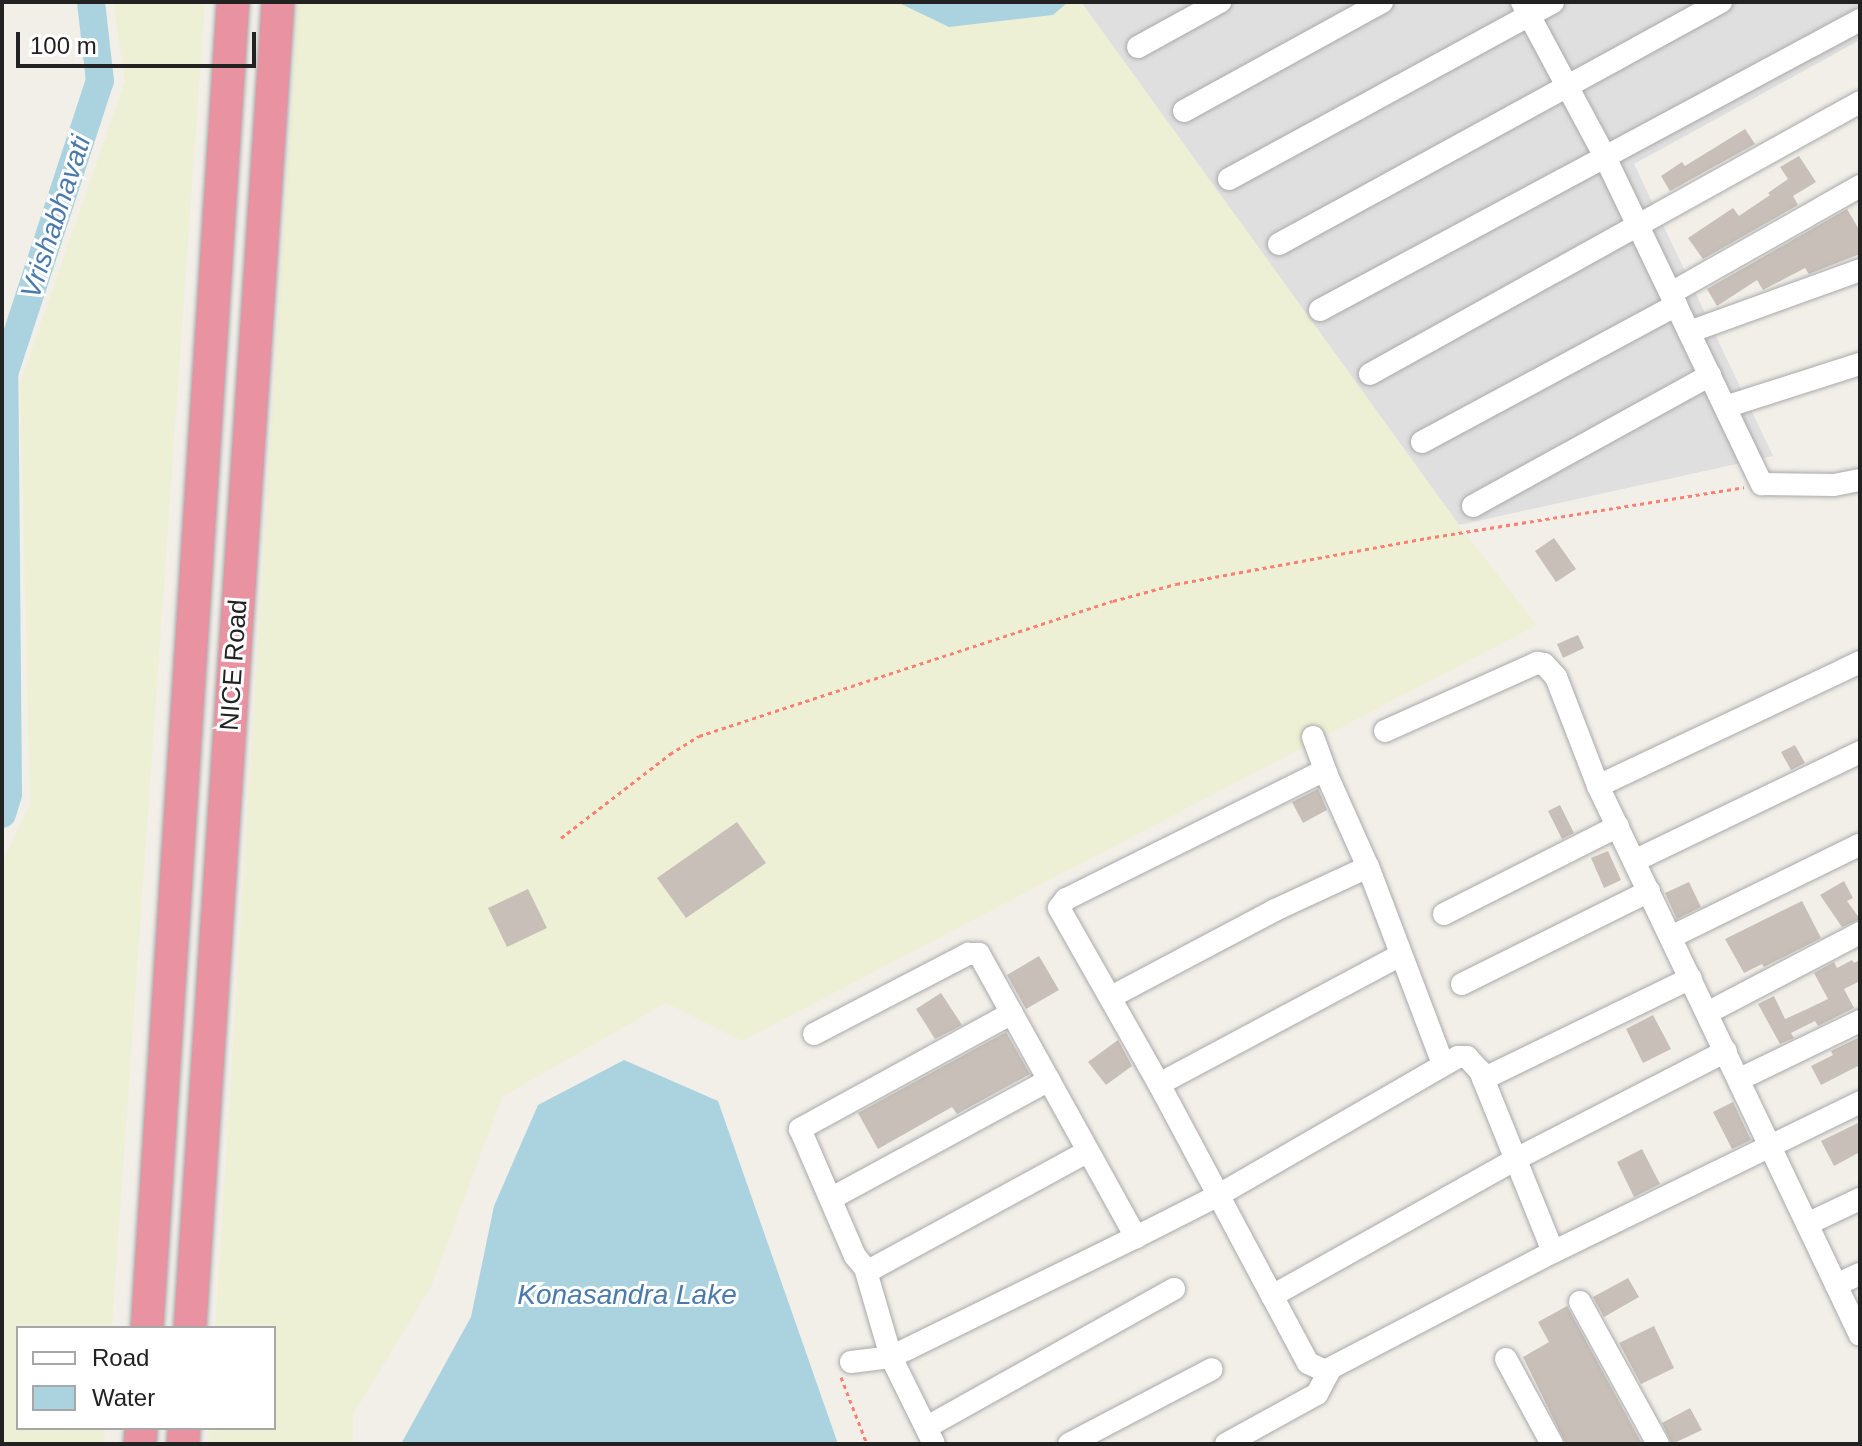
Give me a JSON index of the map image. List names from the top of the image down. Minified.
{"streets":{"highway":["NICE Road"]},"water":["Vrishabhavati","Konasandra Lake"],"legend":["Road","Water"],"scale_bar":"100 m"}
